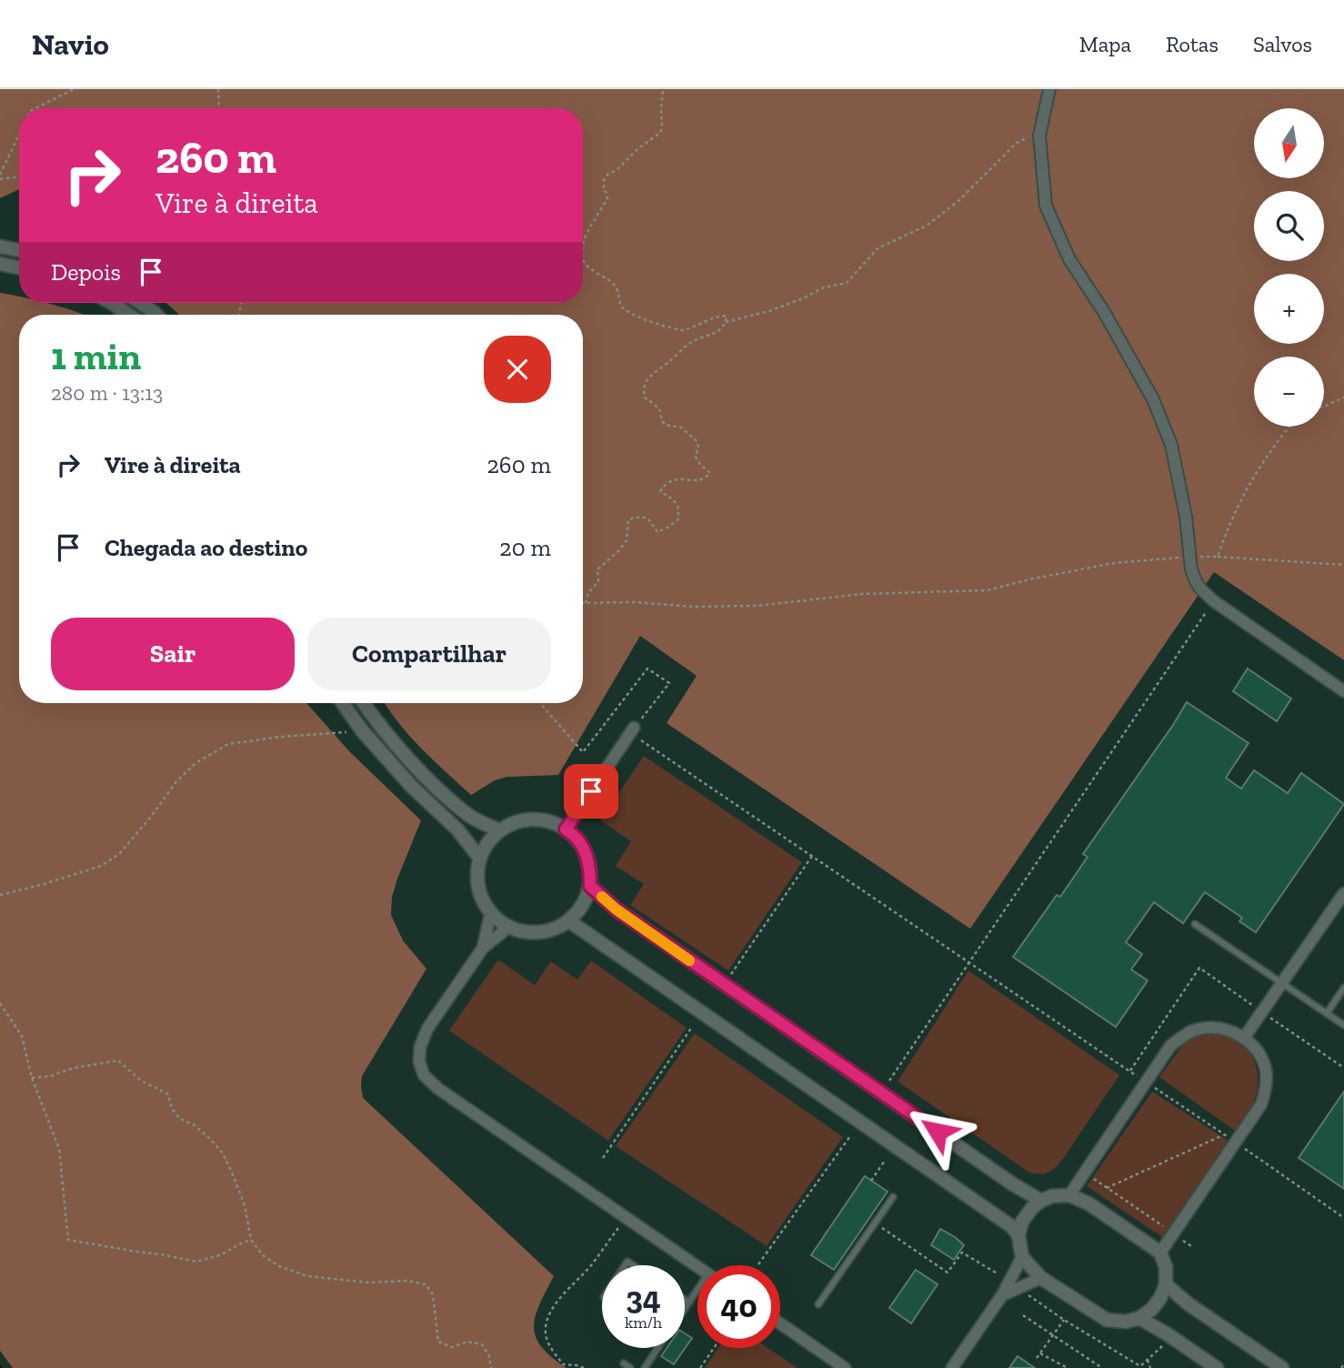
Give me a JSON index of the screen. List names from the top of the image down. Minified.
{"north":"bottom","page":{"header":"Navio","nav":["Mapa","Rotas","Salvos"],"map_buttons":["+","−"],"turn":["260 m","Vire à direita"],"then":"Depois","heading":["1 min","280 m · 13:13"],"list":[{"name":"Vire à direita","value":"260 m"},{"name":"Chegada ao destino","value":"20 m"}],"buttons":["Sair","Compartilhar"],"speed":"34 km/h","limit":"40"}}
